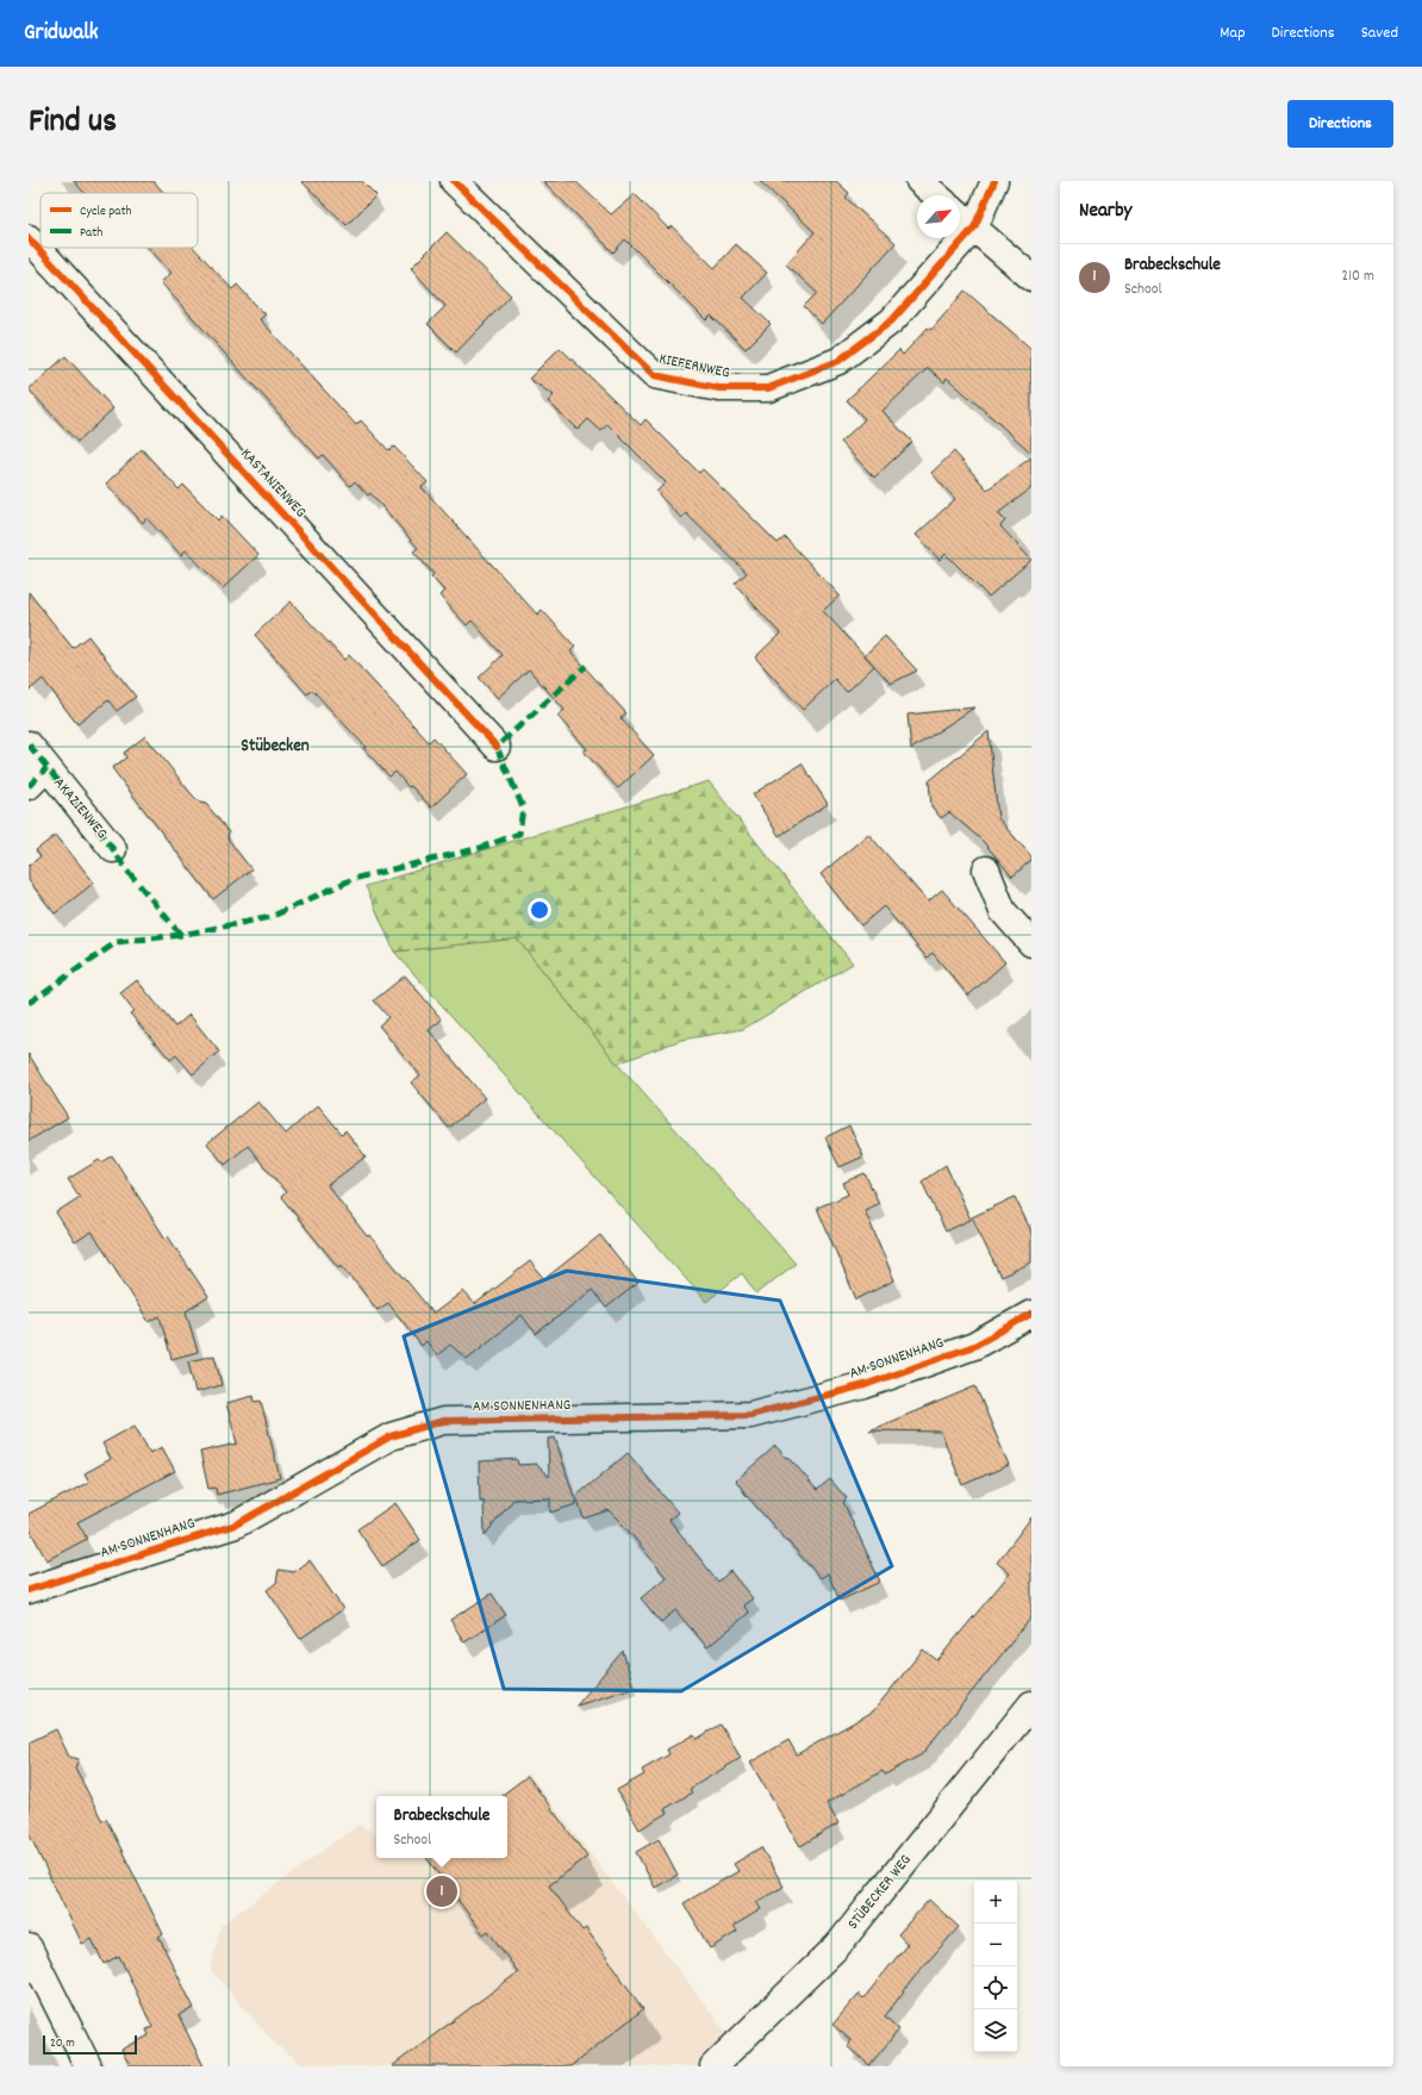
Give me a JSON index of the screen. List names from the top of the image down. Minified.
{"streets":{"street":["KIEFERNWEG","KASTANIENWEG","AKAZIENWEG","AM SONNENHANG","STÜBECKER WEG"]},"districts":["Stübecken"],"legend":["Cycle path","Path"],"scale_bar":"20 m","north":"top right","page":{"header":"Gridwalk","nav":["Map","Directions","Saved"],"title":"Find us","buttons":"Directions","heading":"Nearby","list":[{"mark":"1","name":"Brabeckschule","note":"School","value":"210 m"}],"popup":["Brabeckschule","School"],"pins":"1","map_buttons":["+","−"],"scale":"20 m"}}
